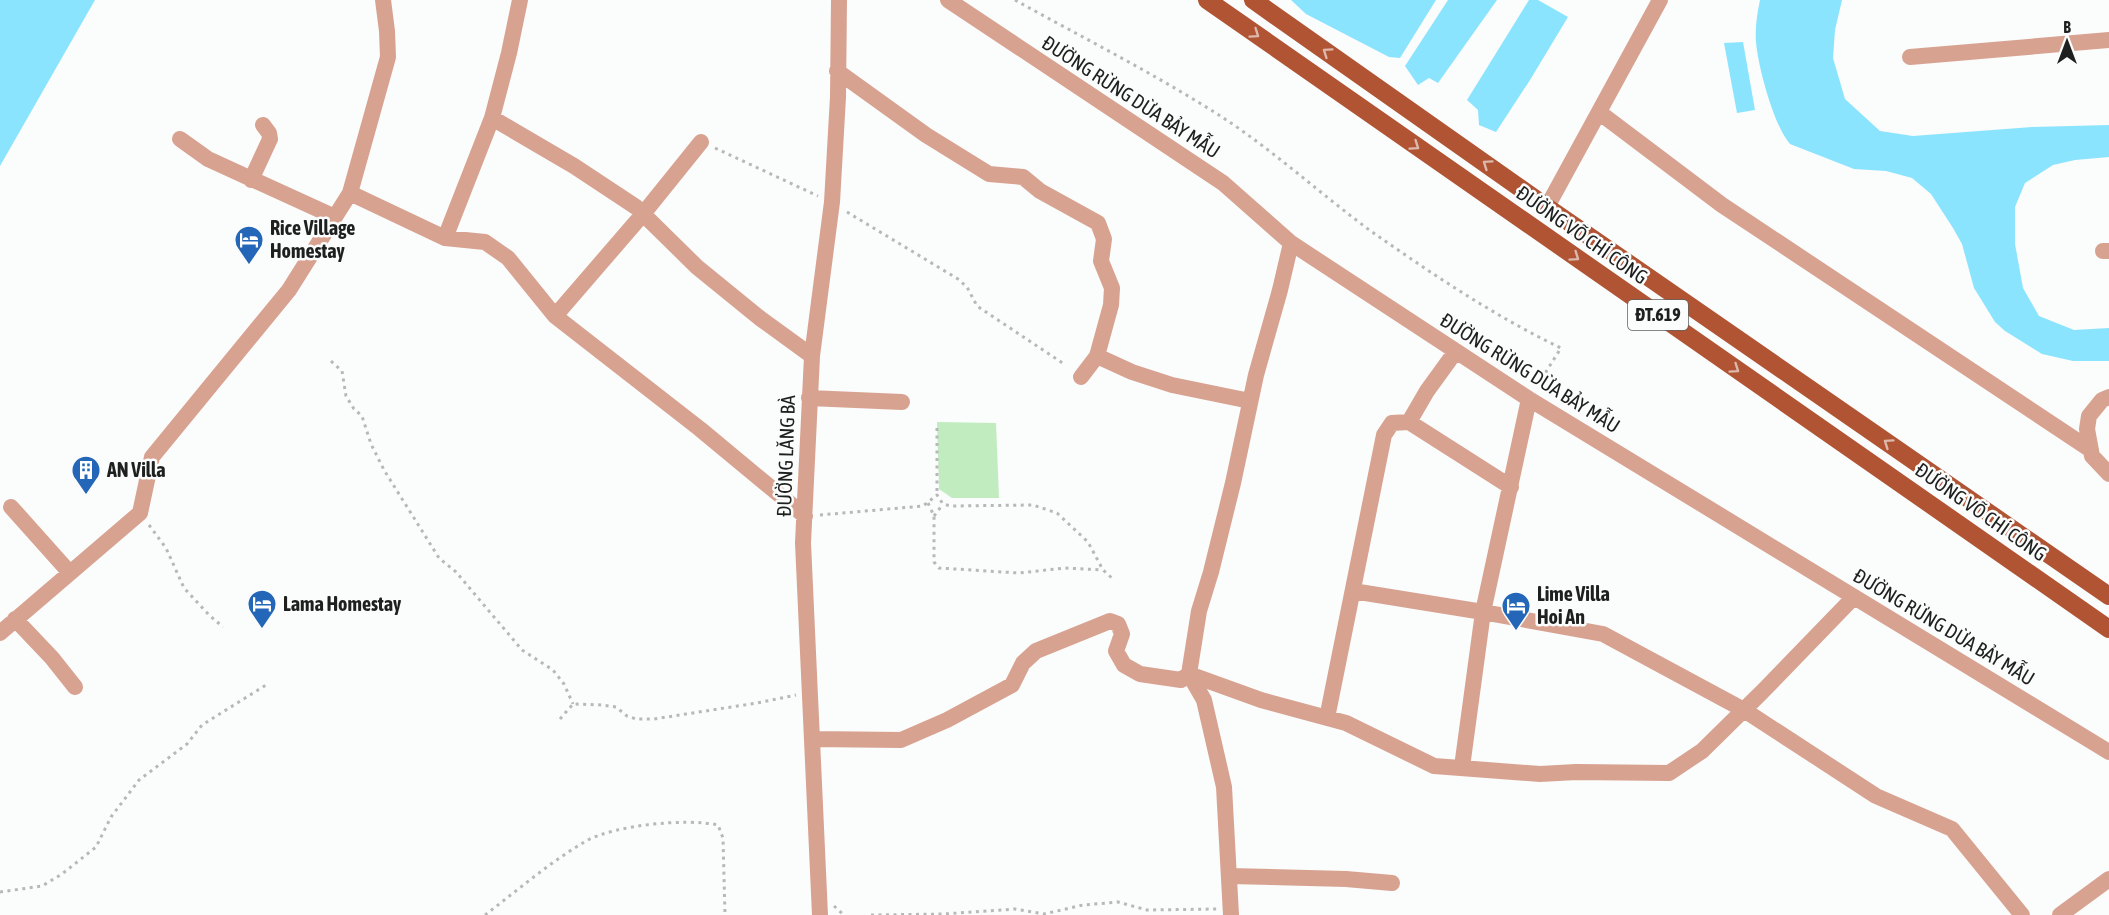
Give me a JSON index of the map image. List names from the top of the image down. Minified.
{"streets":{"main road":["ĐƯỜNG VÕ CHÍ CÔNG","ĐT.619"],"street":["ĐƯỜNG RỪNG DỪA BẢY MẪU","ĐƯỜNG LĂNG BÀ"]},"places":{"hotel":["Rice Village Homestay","Lama Homestay","Lime Villa Hoi An"],"building":["AN Villa"]},"north":"top"}
